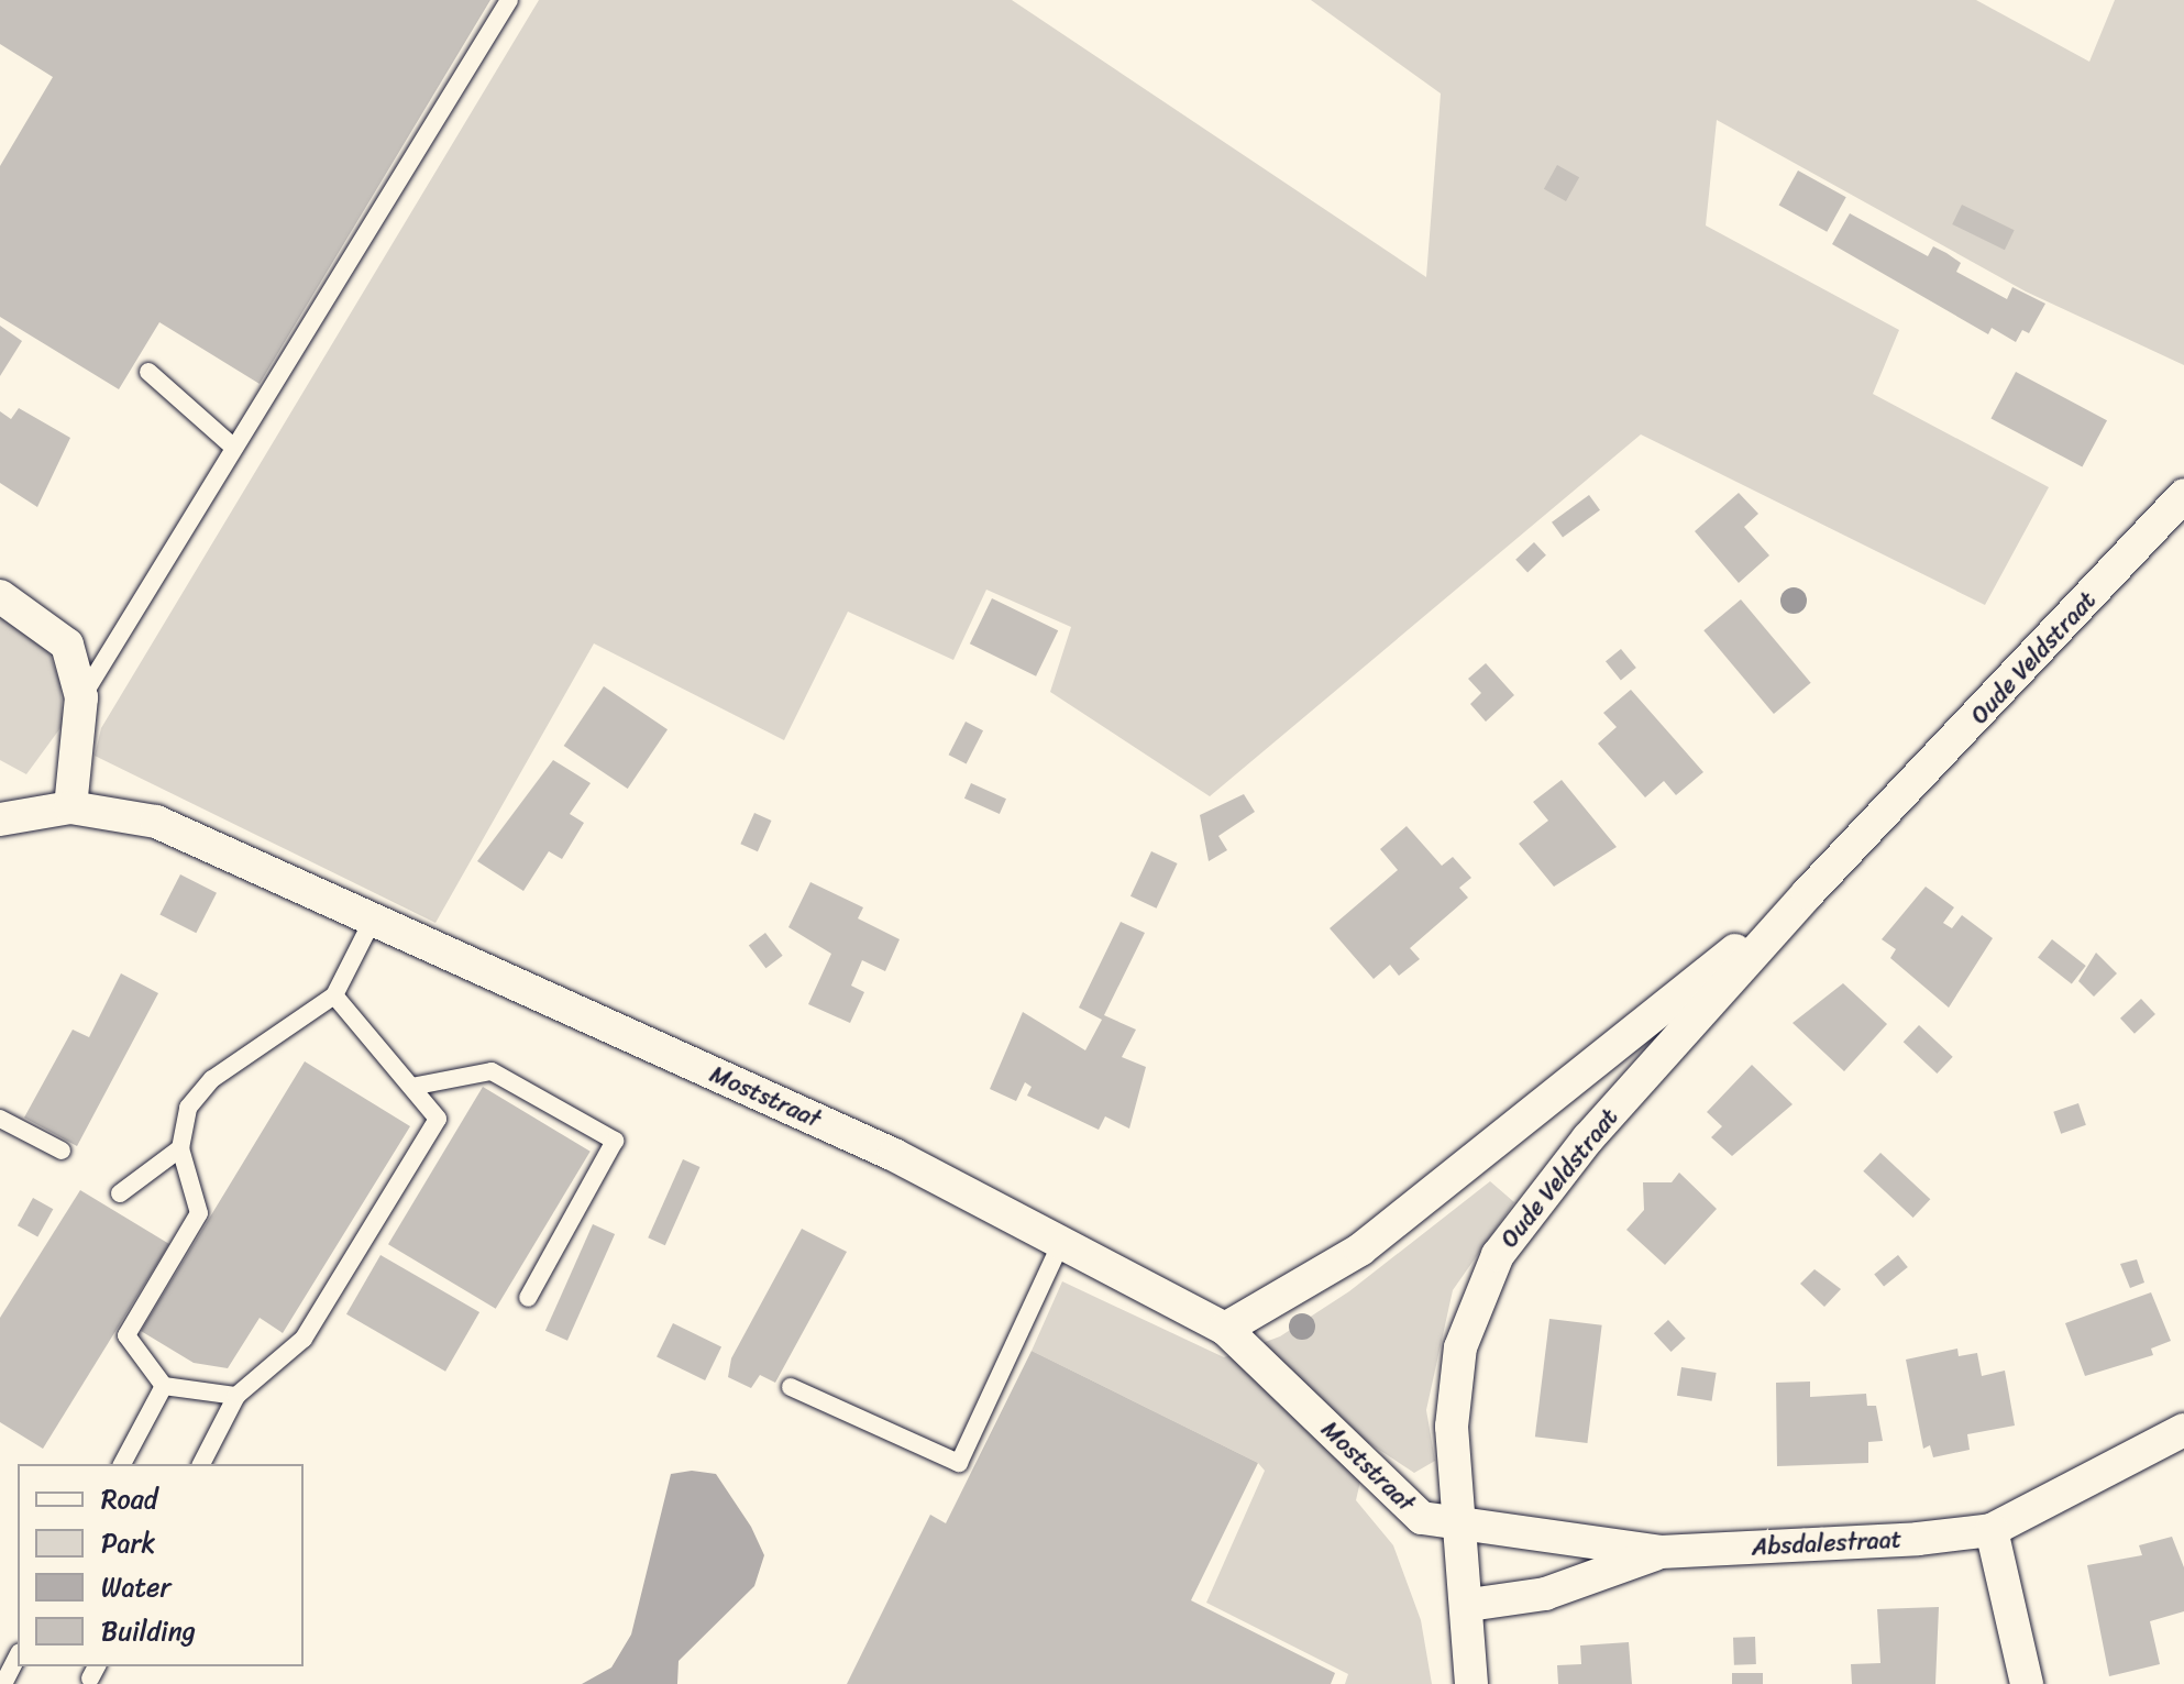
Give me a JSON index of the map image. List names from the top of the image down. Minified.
{"streets":{"street":["Oude Veldstraat","Moststraat","Absdalestraat"]},"crossings":[["Oude Veldstraat","Moststraat"],["Oude Veldstraat","Absdalestraat"],["Moststraat","Absdalestraat"]],"legend":["Road","Park","Water","Building"]}
